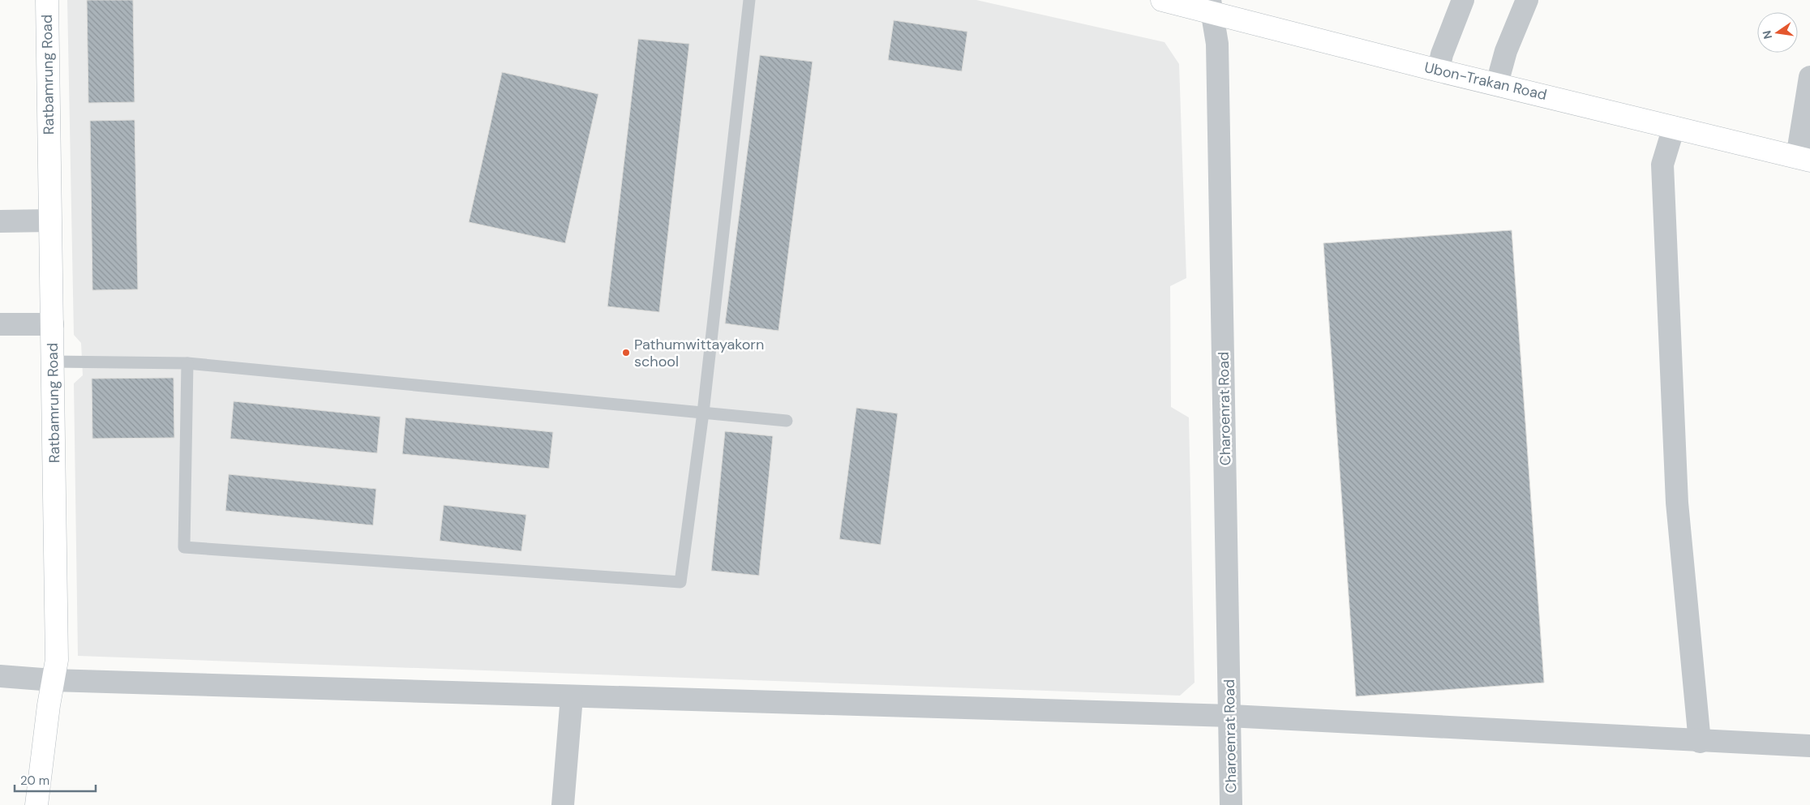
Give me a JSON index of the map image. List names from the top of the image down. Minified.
{"streets":{"street":["Ratbamrung Road","Ubon-Trakan Road","Charoenrat Road"]},"crossings":[["Ubon-Trakan Road","Charoenrat Road"]],"places":["Pathumwittayakorn school"],"scale_bar":"20 m","north":"left"}
